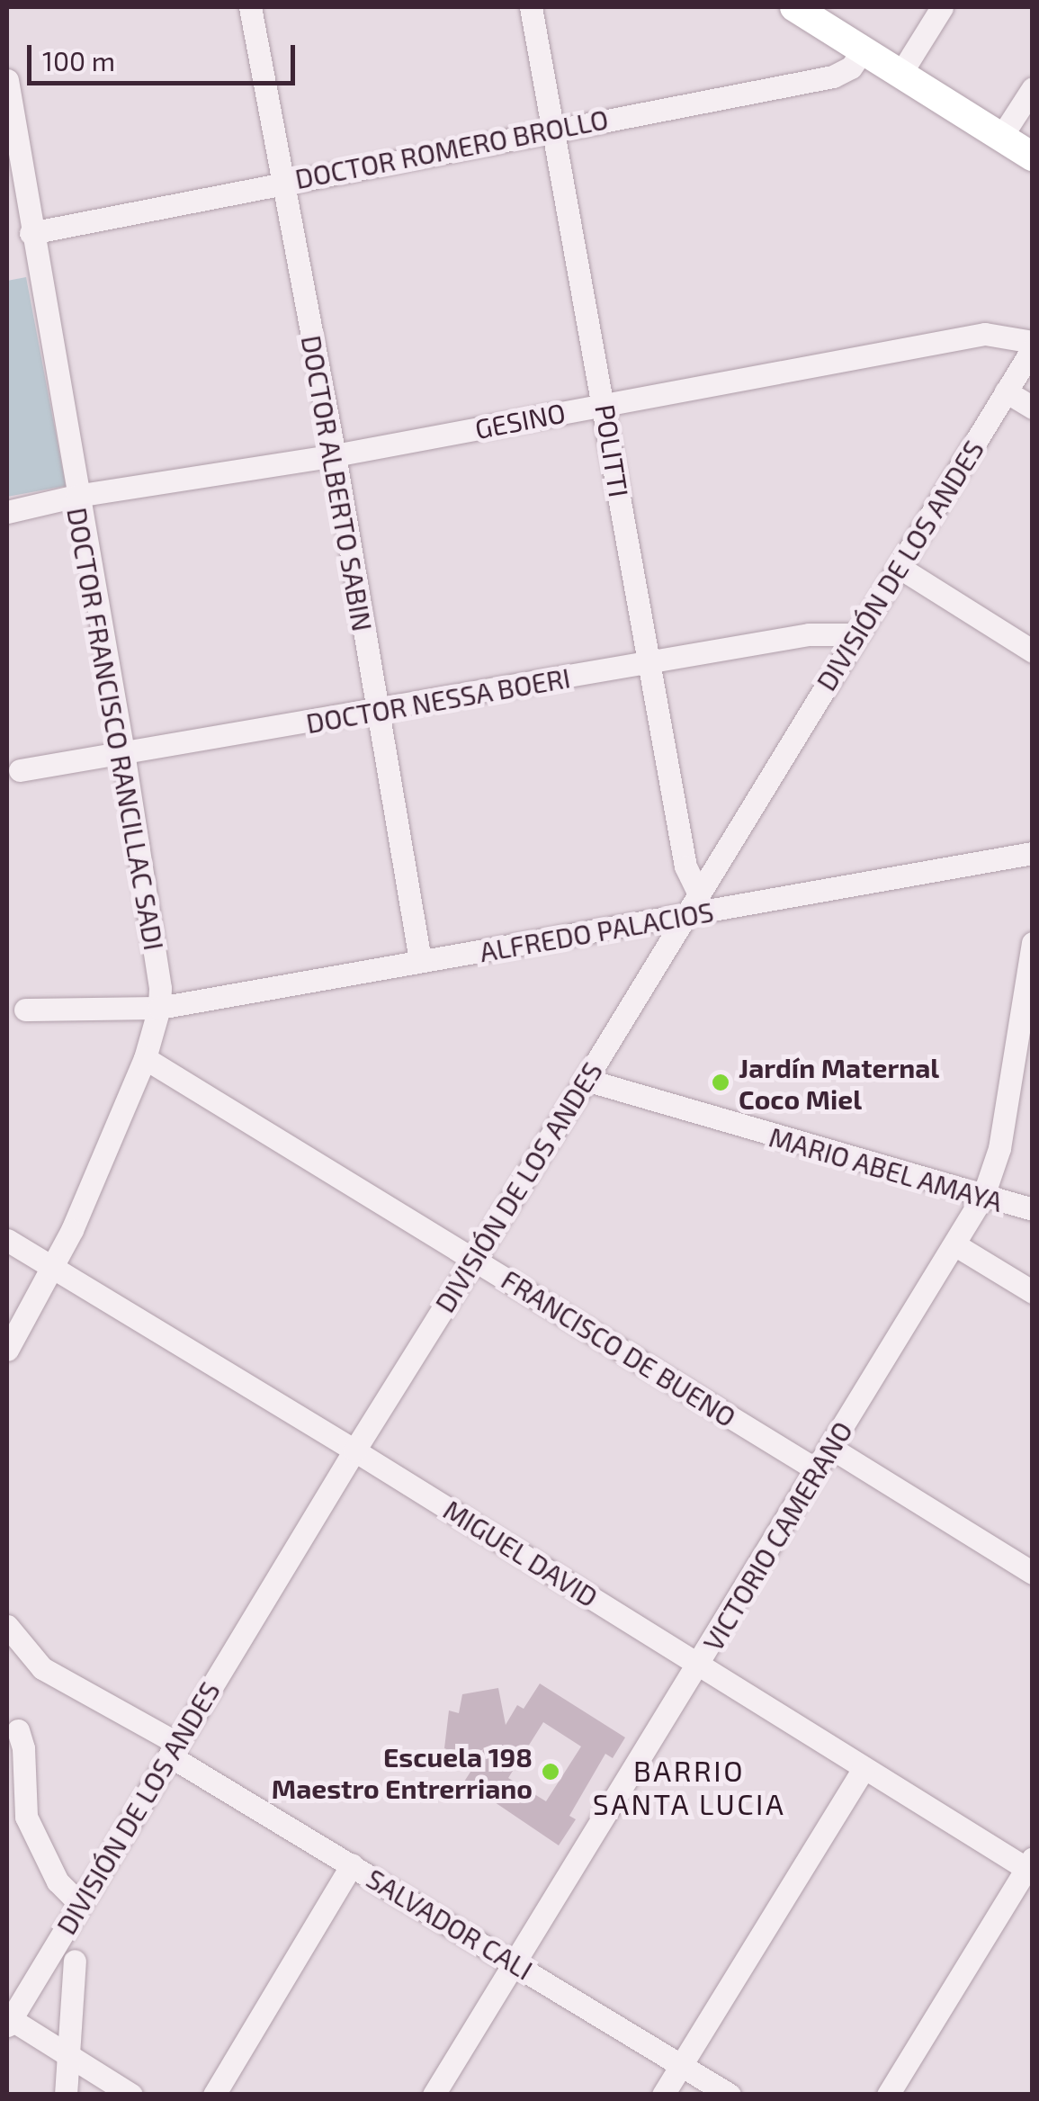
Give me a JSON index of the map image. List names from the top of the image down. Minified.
{"streets":{"street":["DOCTOR ROMERO BROLLO","GESINO","POLITTI","DOCTOR ALBERTO SABIN","DIVISIÓN DE LOS ANDES","DOCTOR NESSA BOERI","DOCTOR FRANCISCO RANCILLAC SADI","ALFREDO PALACIOS","MARIO ABEL AMAYA","FRANCISCO DE BUENO","VICTORIO CAMERANO","MIGUEL DAVID","SALVADOR CALI"]},"crossings":[["DOCTOR ROMERO BROLLO","POLITTI"],["DOCTOR ROMERO BROLLO","DOCTOR ALBERTO SABIN"],["DOCTOR ROMERO BROLLO","DOCTOR FRANCISCO RANCILLAC SADI"],["GESINO","POLITTI"],["GESINO","DOCTOR ALBERTO SABIN"],["GESINO","DOCTOR FRANCISCO RANCILLAC SADI"],["POLITTI","DIVISIÓN DE LOS ANDES"],["POLITTI","DOCTOR NESSA BOERI"],["DOCTOR ALBERTO SABIN","DOCTOR NESSA BOERI"],["DOCTOR ALBERTO SABIN","ALFREDO PALACIOS"],["DIVISIÓN DE LOS ANDES","DOCTOR NESSA BOERI"],["DIVISIÓN DE LOS ANDES","ALFREDO PALACIOS"],["DIVISIÓN DE LOS ANDES","MARIO ABEL AMAYA"],["DIVISIÓN DE LOS ANDES","FRANCISCO DE BUENO"],["DIVISIÓN DE LOS ANDES","MIGUEL DAVID"],["DIVISIÓN DE LOS ANDES","SALVADOR CALI"],["DOCTOR NESSA BOERI","DOCTOR FRANCISCO RANCILLAC SADI"],["DOCTOR FRANCISCO RANCILLAC SADI","ALFREDO PALACIOS"],["DOCTOR FRANCISCO RANCILLAC SADI","FRANCISCO DE BUENO"],["DOCTOR FRANCISCO RANCILLAC SADI","MIGUEL DAVID"],["MARIO ABEL AMAYA","VICTORIO CAMERANO"],["FRANCISCO DE BUENO","VICTORIO CAMERANO"],["VICTORIO CAMERANO","MIGUEL DAVID"],["VICTORIO CAMERANO","SALVADOR CALI"]],"districts":["BARRIO SANTA LUCIA"],"places":["Jardín Maternal Coco Miel","Escuela 198 Maestro Entrerriano"],"scale_bar":"100 m"}
